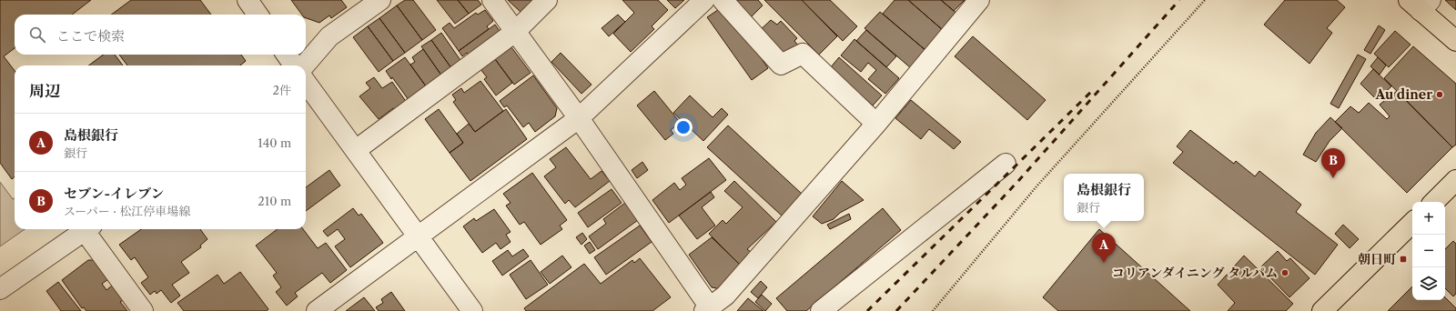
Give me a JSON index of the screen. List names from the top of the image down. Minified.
{"places":{"other":["Au diner","コリアンダイニング タルパム"],"transit":["朝日町"]},"page":{"search":"ここで検索","heading":["周辺","2件"],"list":[{"mark":"A","name":"島根銀行","note":"銀行","value":"140 m"},{"mark":"B","name":"セブン-イレブン","note":"スーパー · 松江停車場線","value":"210 m"}],"pins":["B","A"],"popup":["島根銀行","銀行"],"map_buttons":["+","−"]}}
